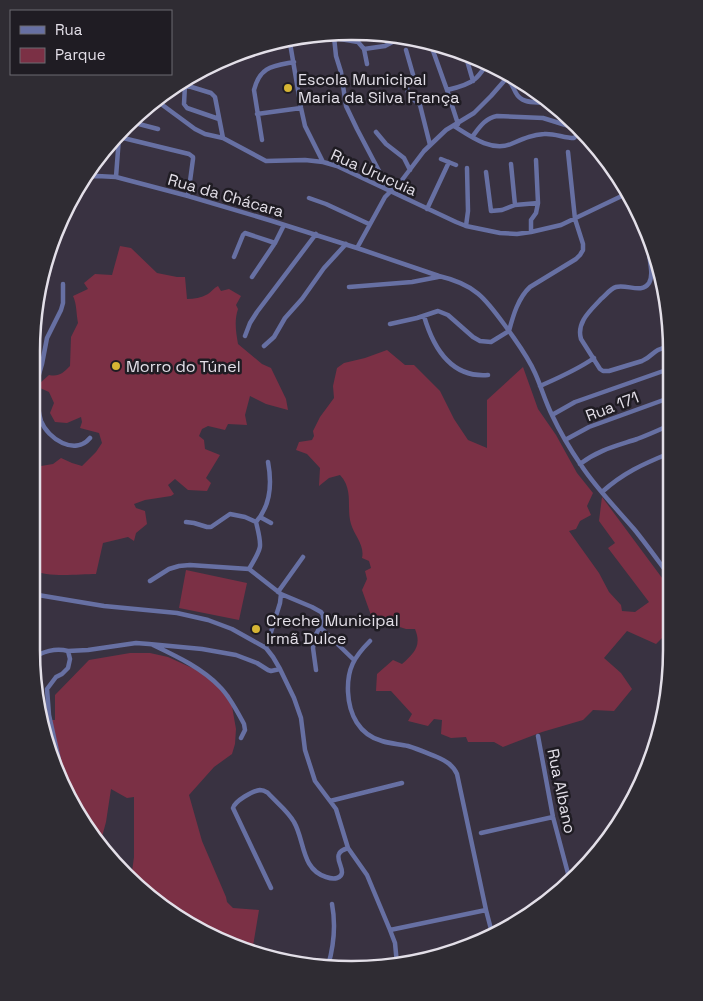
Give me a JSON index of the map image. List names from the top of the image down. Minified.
{"streets":{"street":["Rua Urucuia","Rua da Chácara","Rua 171","Rua Albano"]},"crossings":[["Rua da Chácara","Rua 171"]],"places":["Escola Municipal Maria da Silva França","Morro do Túnel","Creche Municipal Irmã Dulce"],"legend":["Rua","Parque"]}
